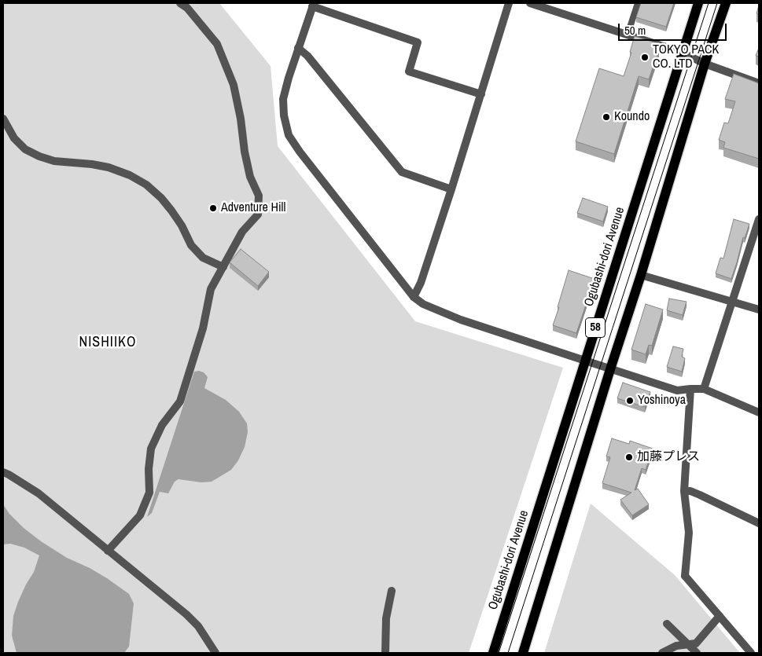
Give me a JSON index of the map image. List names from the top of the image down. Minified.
{"streets":{"main road":["Ogubashi-dori Avenue","58"]},"districts":["NISHIIKO"],"places":["TOKYO PACK CO. LTD","Koundo","Adventure Hill","Yoshinoya","加藤プレス"],"scale_bar":"50 m"}
